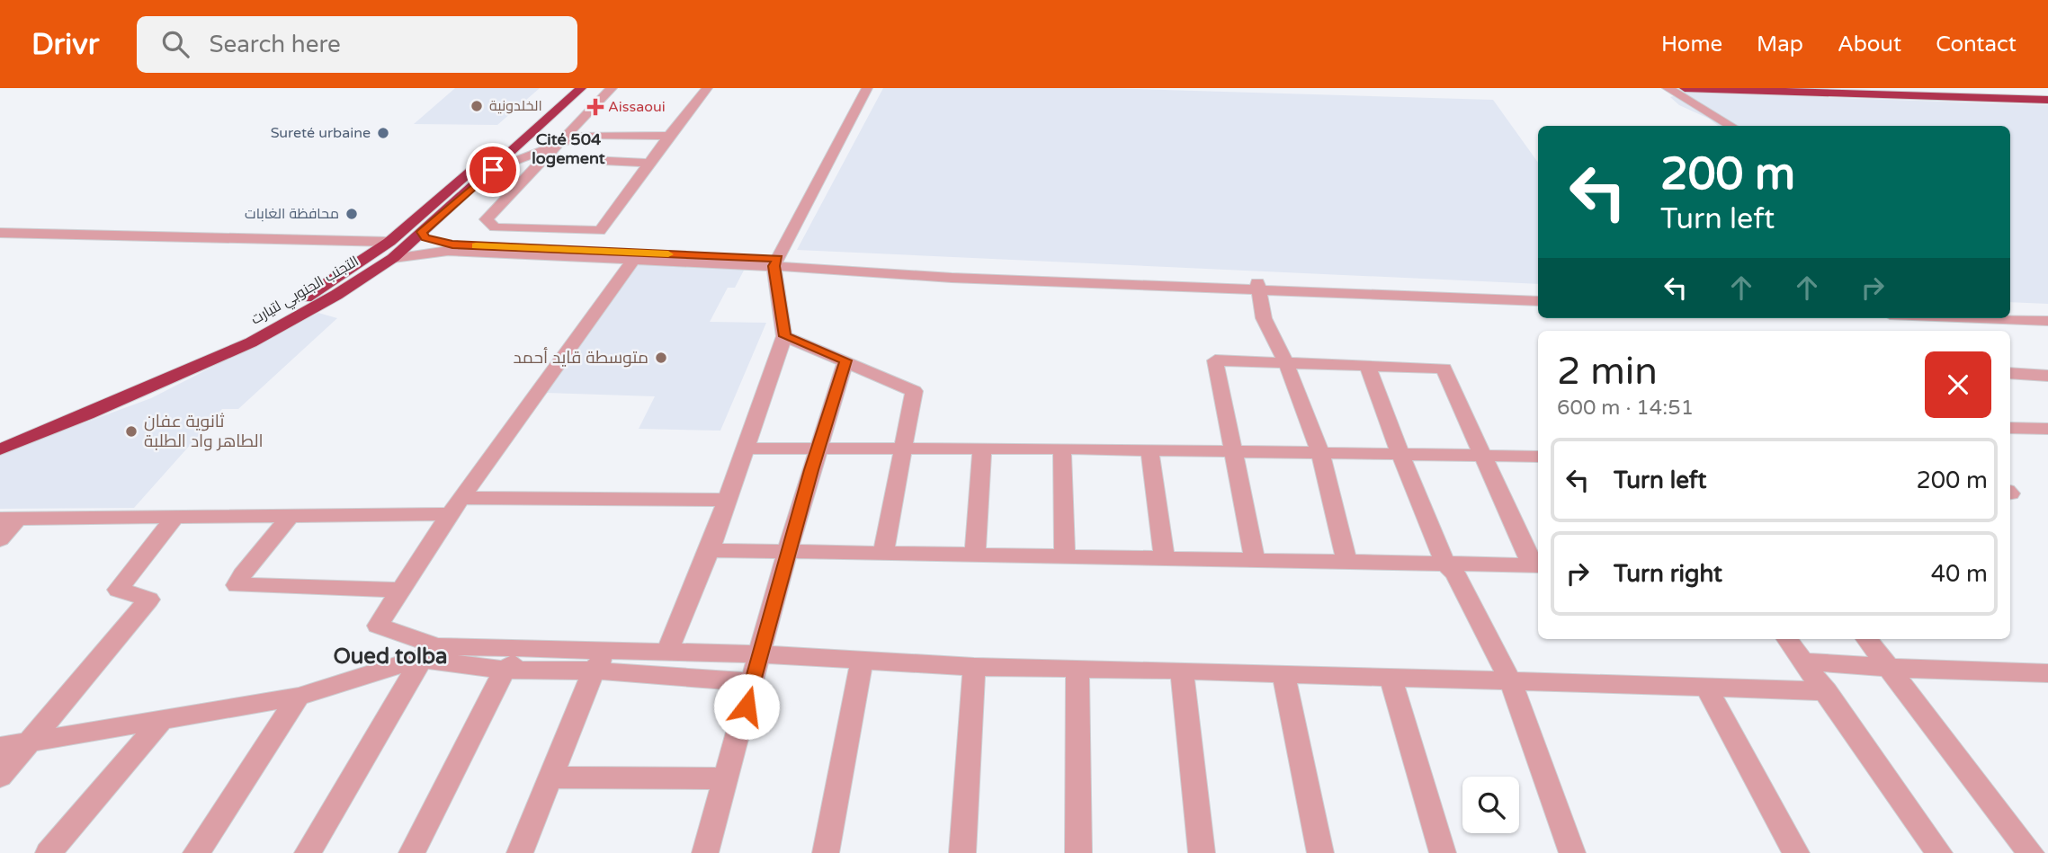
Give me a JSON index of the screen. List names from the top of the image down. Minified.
{"streets":{"highway":["التجنب الجنوبي لتيارت"]},"districts":["Cité 504 logement","Oued tolba"],"places":{"other":["الخلدونية","Sureté urbaine","محافظة الغابات","متوسطة قايد أحمد","ثانوية عفان الطاهر واد الطلبة"],"health":["Aissaoui"]},"page":{"header":"Drivr","search":"Search here","nav":["Home","Map","About","Contact"],"turn":["200 m","Turn left"],"heading":["2 min","600 m · 14:51"],"list":[{"name":"Turn left","value":"200 m"},{"name":"Turn right","value":"40 m"}]}}
